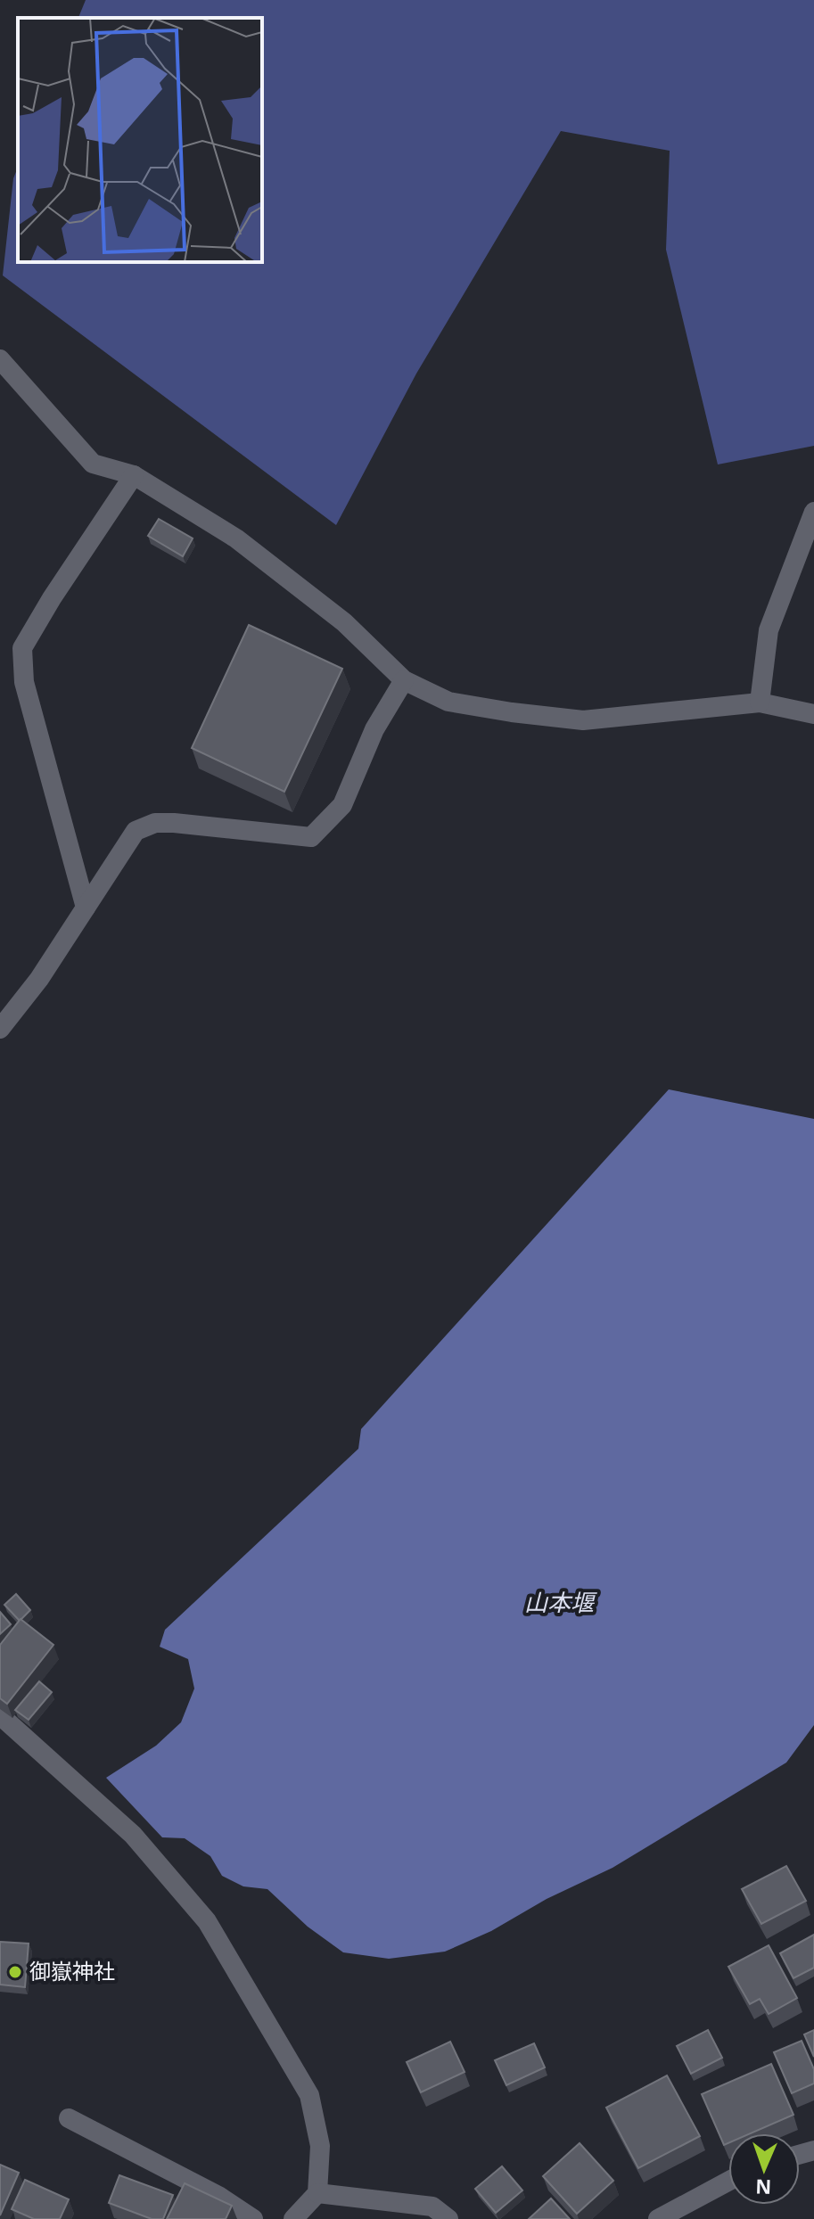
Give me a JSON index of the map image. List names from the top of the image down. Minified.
{"water":["山本堰"],"places":["御嶽神社"],"north":"bottom"}
